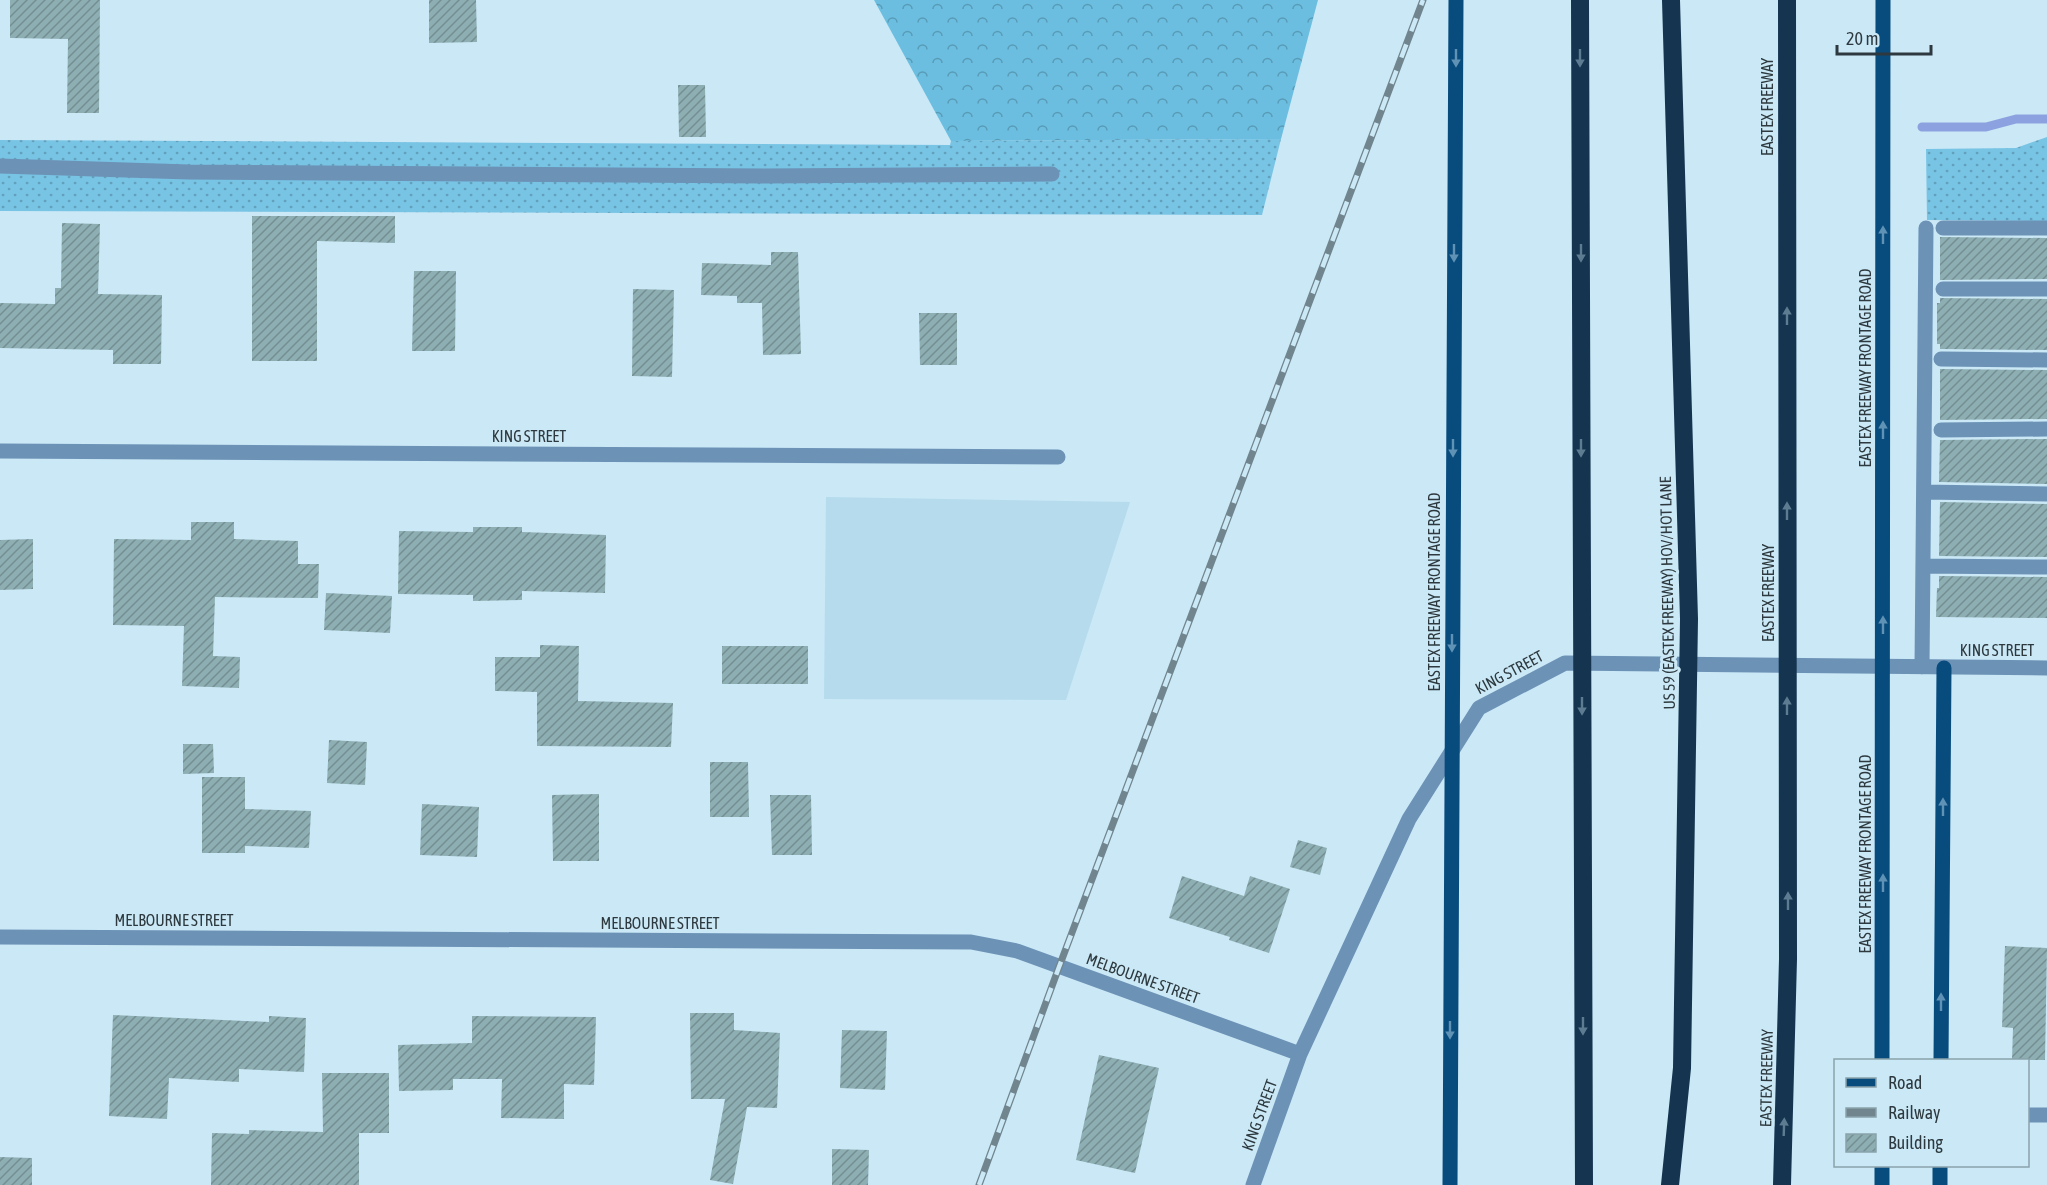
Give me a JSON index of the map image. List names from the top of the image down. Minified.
{"streets":{"highway":["EASTEX FREEWAY","US 59 (EASTEX FREEWAY) HOV/HOT LANE"],"main road":["EASTEX FREEWAY FRONTAGE ROAD"],"street":["KING STREET","MELBOURNE STREET"]},"crossings":[["KING STREET","MELBOURNE STREET"]],"one_way":["EASTEX FREEWAY"],"legend":["Road","Railway","Building"],"scale_bar":"20 m"}
